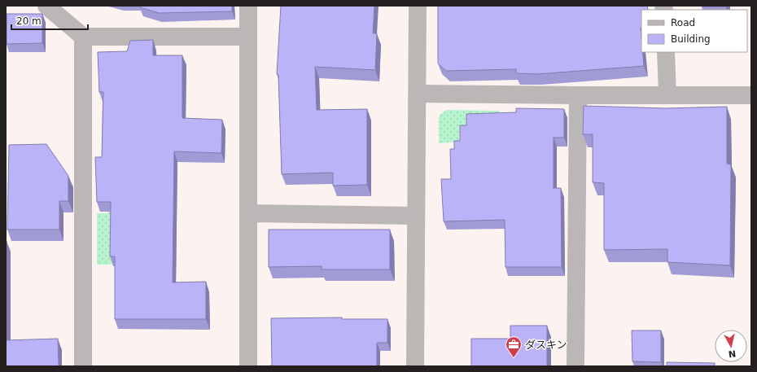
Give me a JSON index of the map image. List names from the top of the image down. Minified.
{"places":{"office":["ダスキン"]},"legend":["Road","Building"],"scale_bar":"20 m","north":"bottom"}
